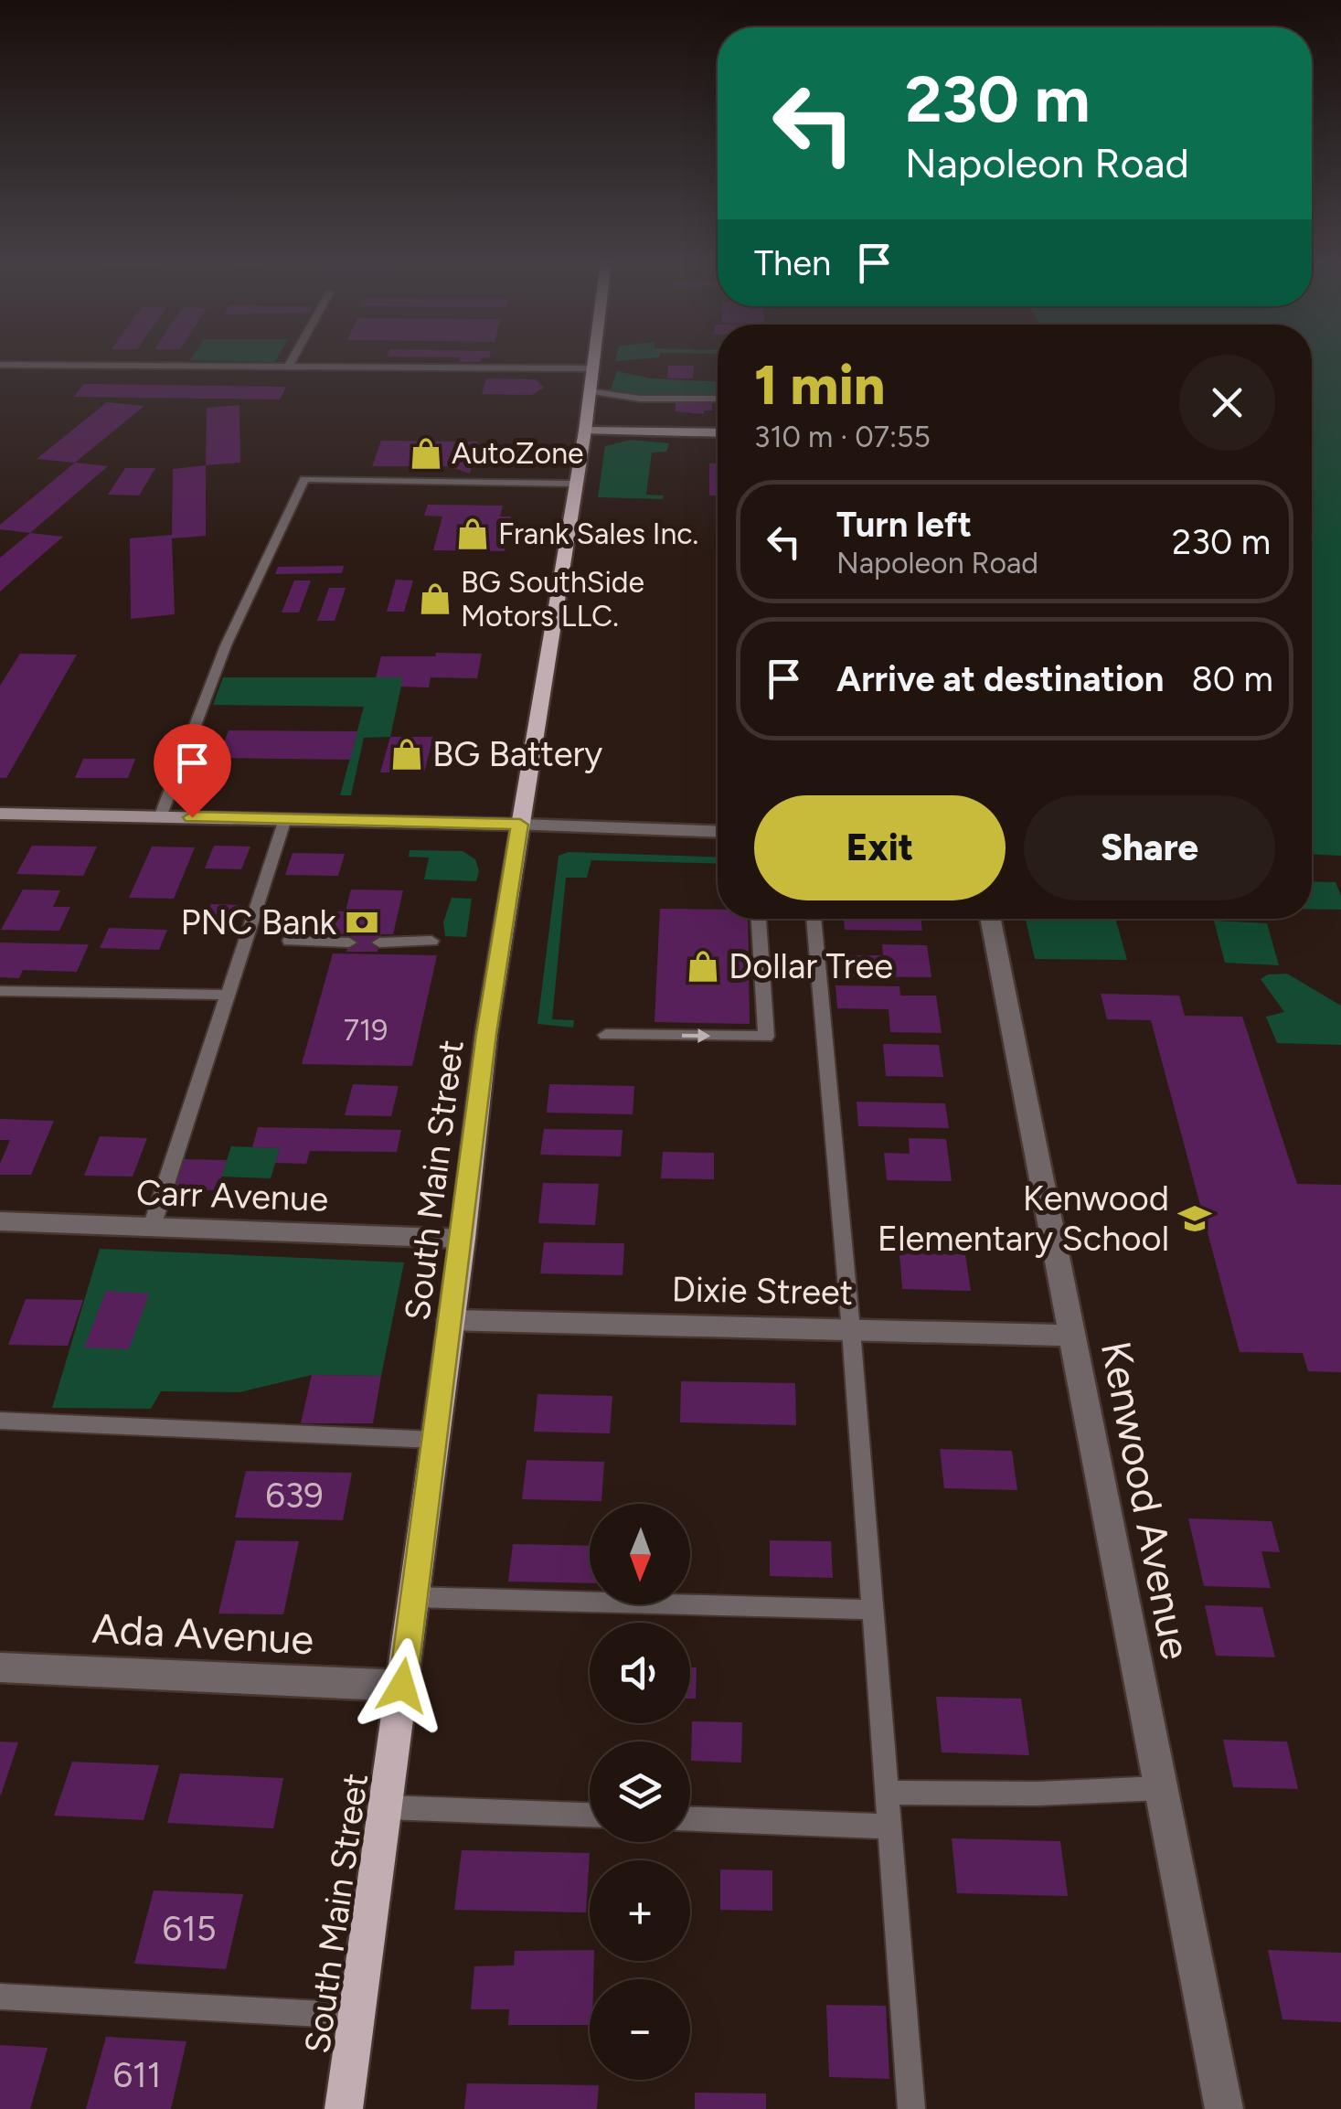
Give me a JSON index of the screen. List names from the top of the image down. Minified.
{"streets":{"main road":["South Main Street"],"street":["Carr Avenue","Dixie Street","Kenwood Avenue","Ada Avenue"]},"crossings":[["South Main Street","Carr Avenue"],["South Main Street","Dixie Street"],["South Main Street","Ada Avenue"],["Dixie Street","Kenwood Avenue"]],"places":{"shop":["AutoZone","Frank Sales Inc.","BG SouthSide Motors LLC.","BG Battery","Dollar Tree"],"bank":["PNC Bank"],"school or university":["Kenwood Elementary School"]},"house_numbers":["719","639","615","611"],"north":"bottom","page":{"turn":["230 m","Napoleon Road"],"then":"Then","heading":["1 min","310 m · 07:55"],"list":[{"name":"Turn left","note":"Napoleon Road","value":"230 m"},{"name":"Arrive at destination","value":"80 m"}],"buttons":["Exit","Share"],"map_buttons":["+","−"]}}
